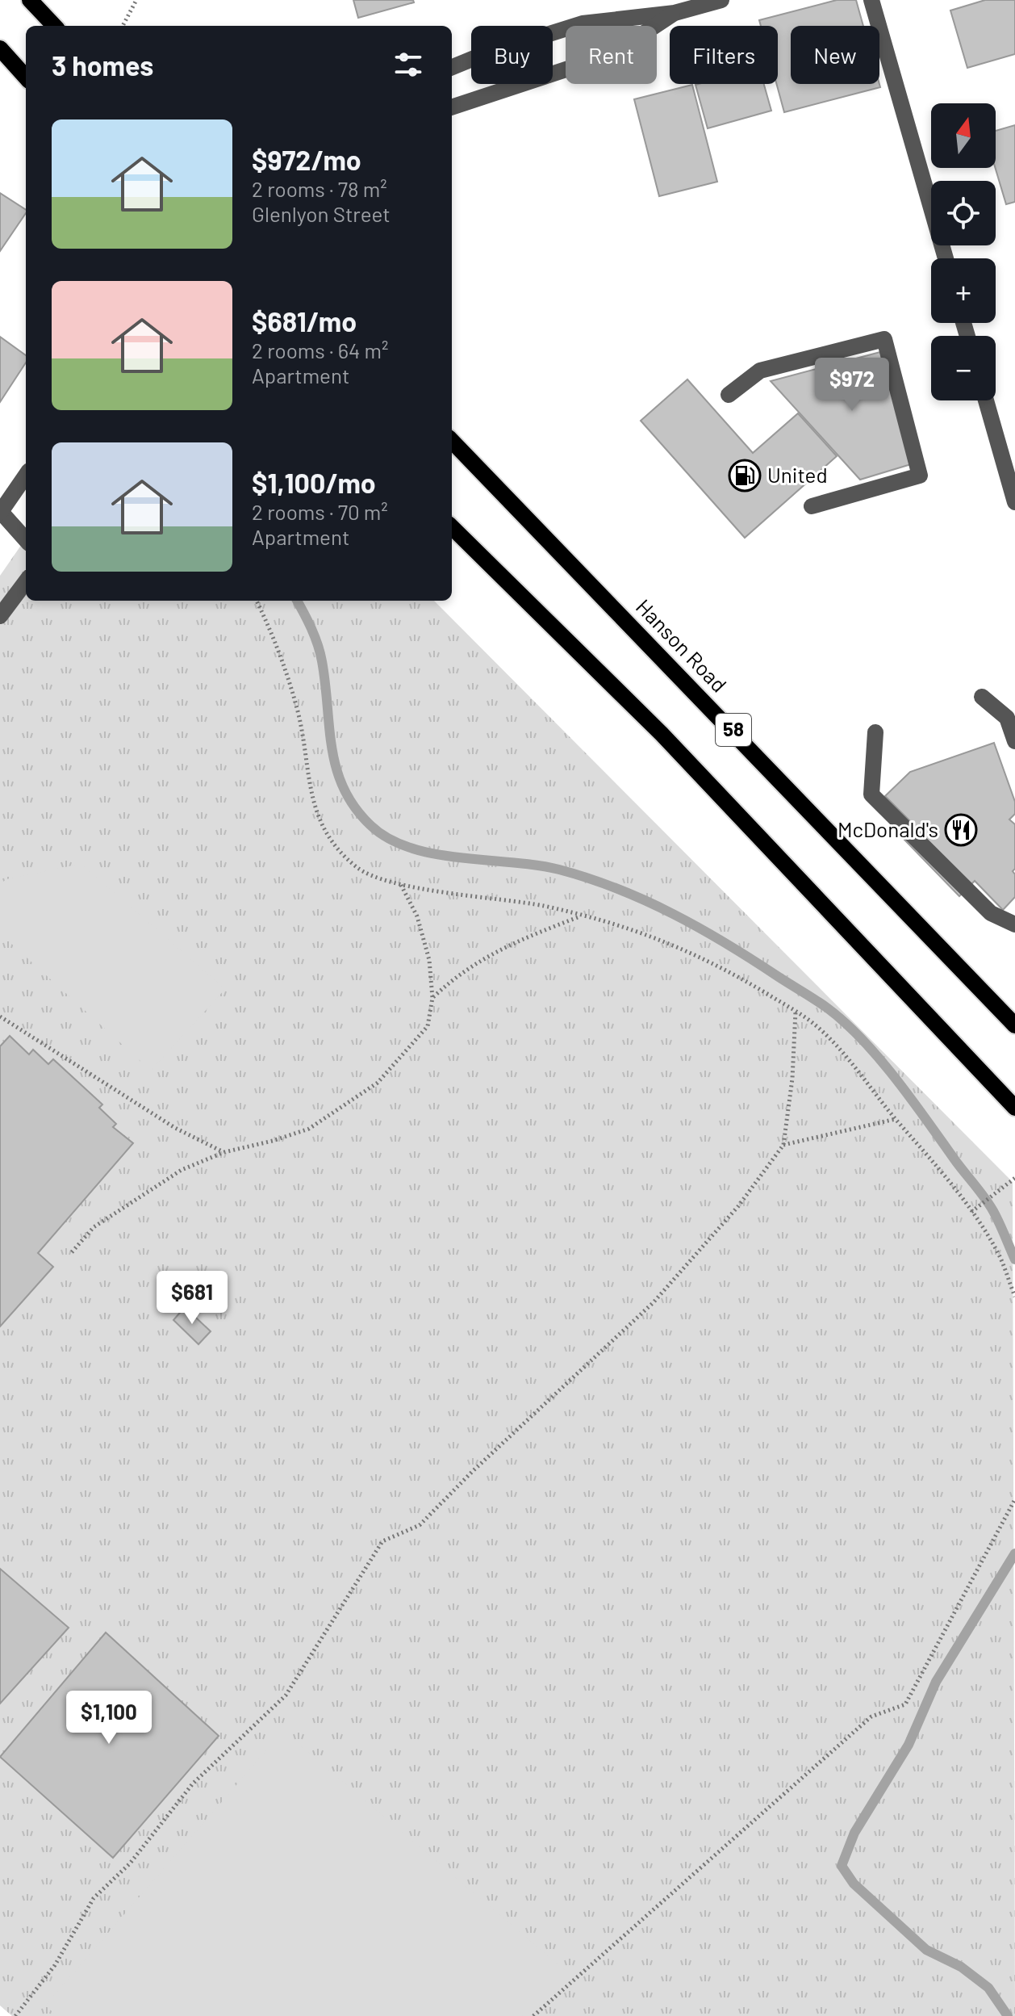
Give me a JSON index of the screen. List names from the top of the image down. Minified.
{"streets":{"main road":["Hanson Road","58"]},"places":{"fuel station":["United"],"restaurant":["McDonald's"]},"north":"top","page":{"chip":["Buy","Rent","Filters","New"],"heading":"3 homes","map_buttons":["+","−"],"list":[{"name":"$972/mo","note":"2 rooms · 78 m² · Glenlyon Street"},{"name":"$681/mo","note":"2 rooms · 64 m² · Apartment"},{"name":"$1,100/mo","note":"2 rooms · 70 m² · Apartment"}],"price":["$972","$681","$1,100"]}}
